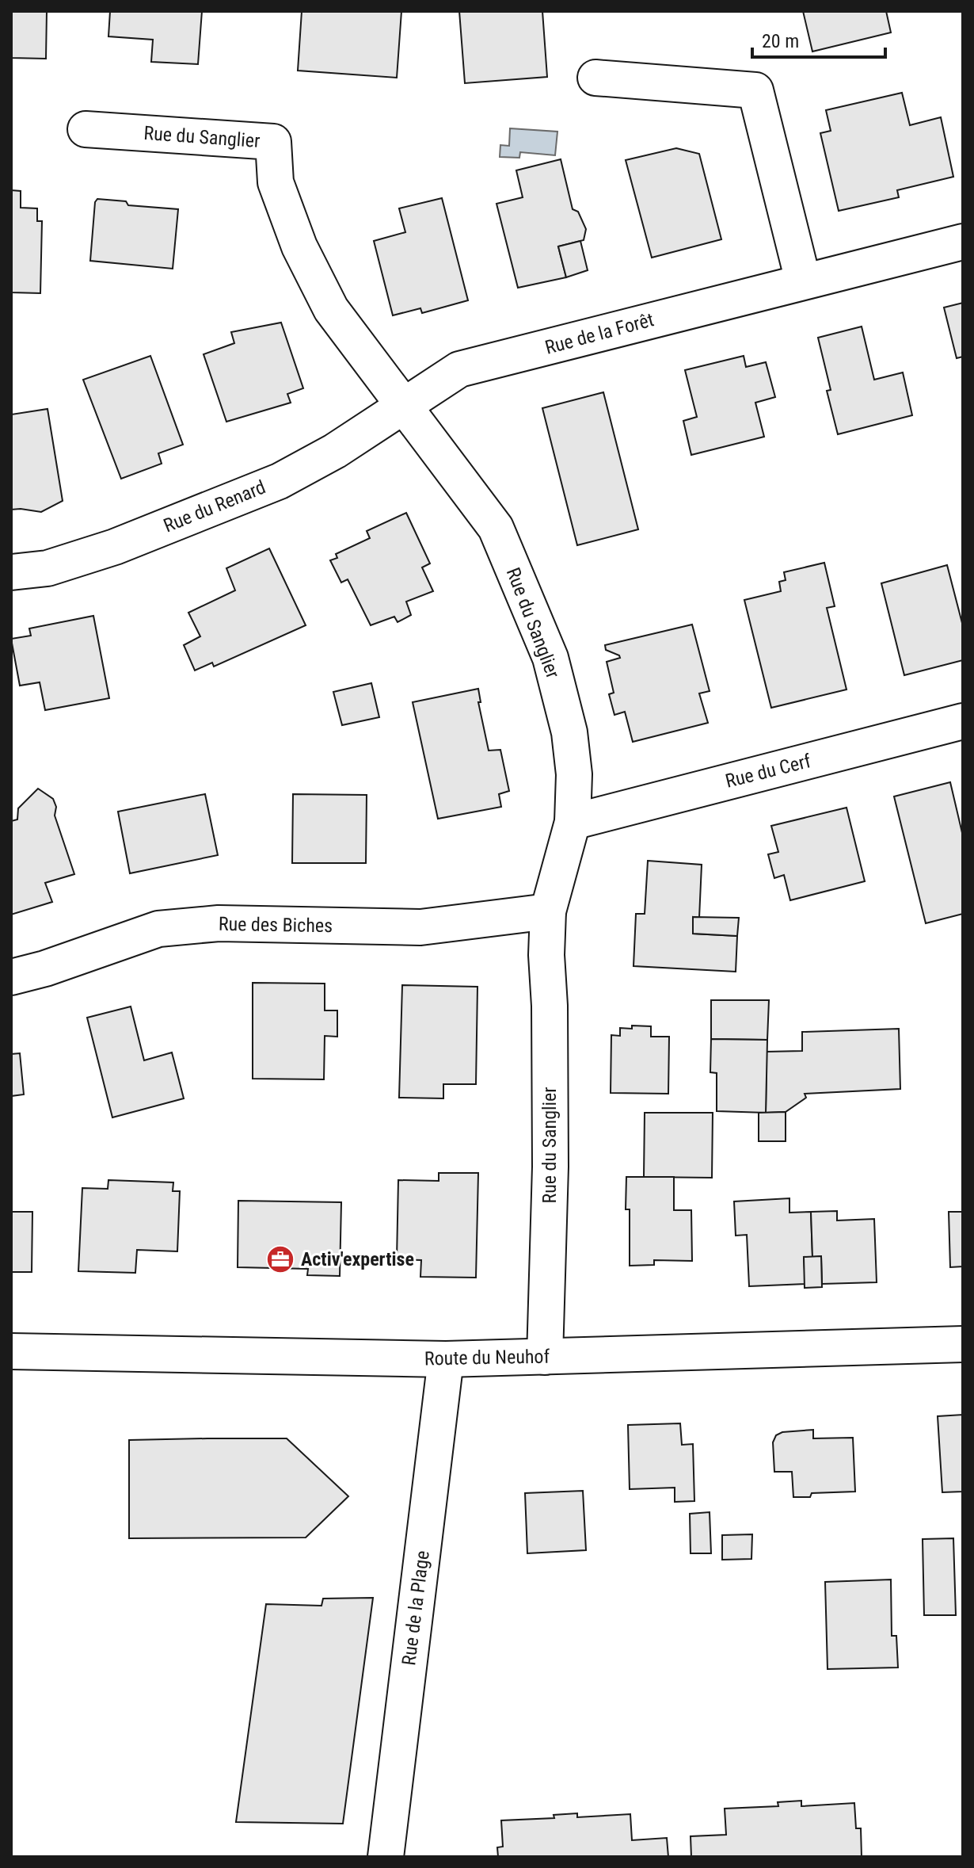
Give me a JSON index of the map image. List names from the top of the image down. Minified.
{"streets":{"street":["Rue du Sanglier","Rue de la Forêt","Rue du Renard","Rue du Cerf","Rue des Biches","Route du Neuhof","Rue de la Plage"]},"crossings":[["Rue du Sanglier","Rue de la Forêt"],["Rue du Sanglier","Rue du Renard"],["Rue du Sanglier","Rue du Cerf"],["Rue du Sanglier","Rue des Biches"],["Rue du Sanglier","Route du Neuhof"],["Rue de la Forêt","Rue du Renard"],["Route du Neuhof","Rue de la Plage"]],"places":{"office":["Activ'expertise"]},"scale_bar":"20 m"}
